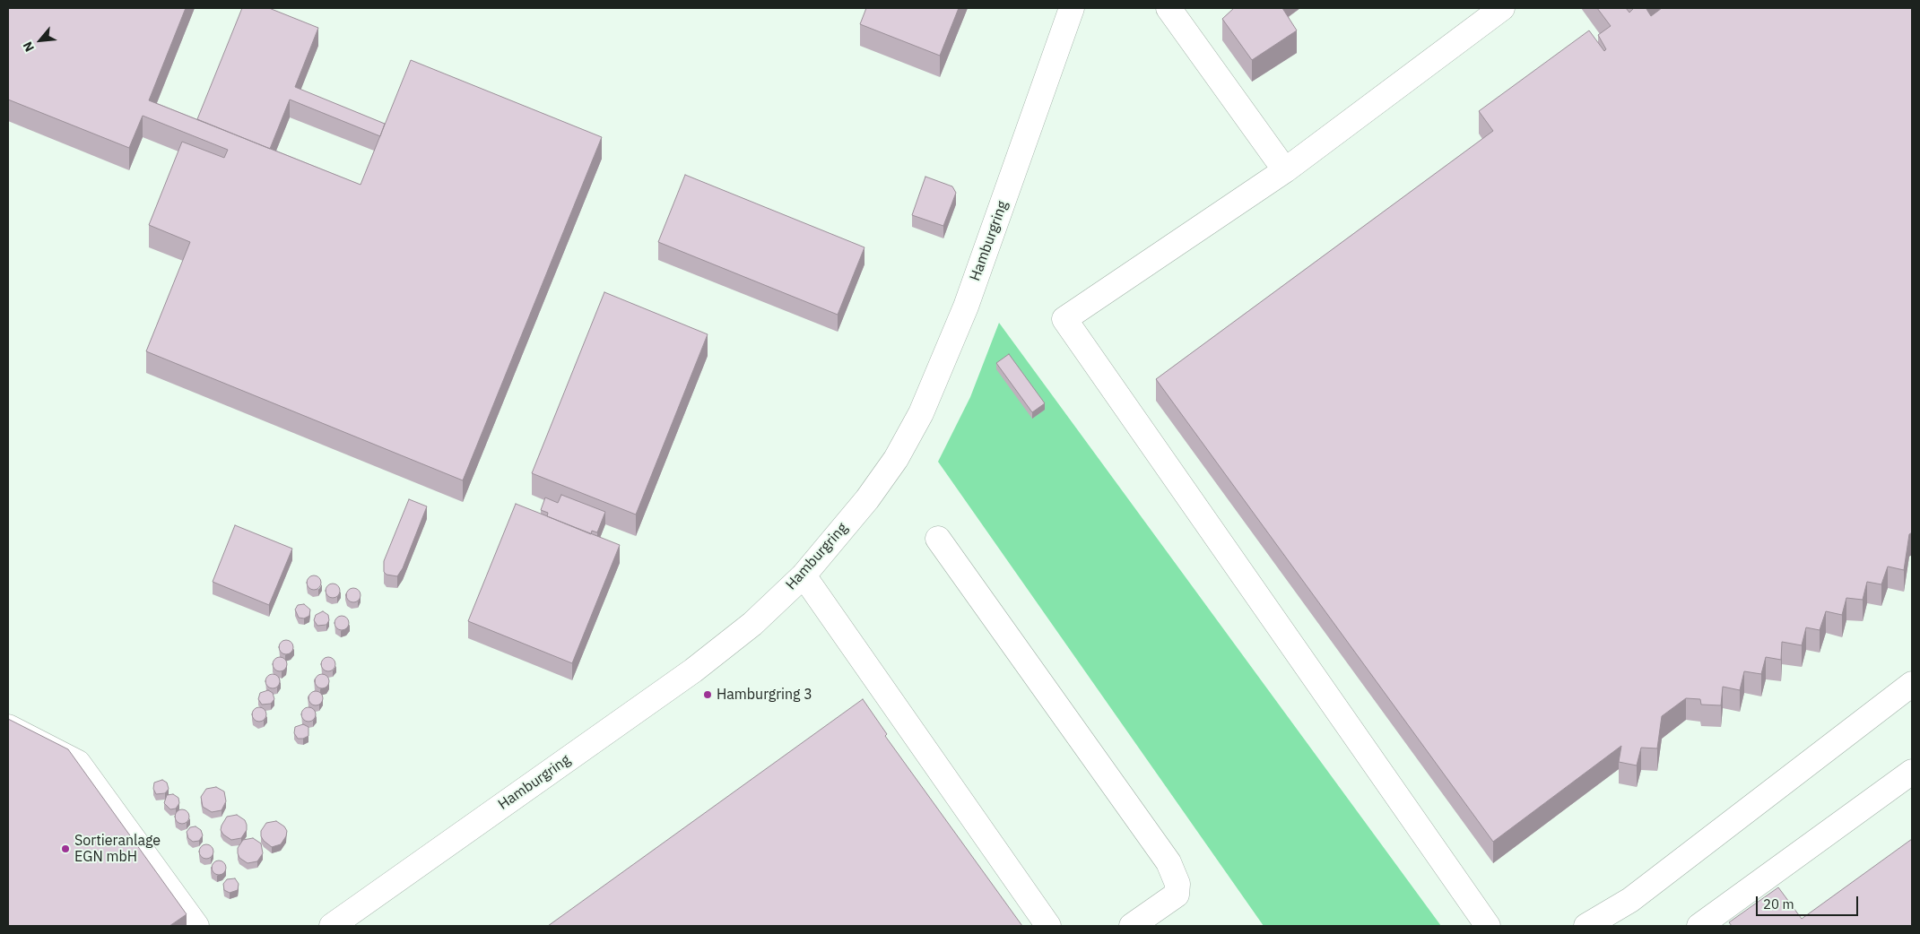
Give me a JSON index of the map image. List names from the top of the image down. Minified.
{"streets":{"street":["Hamburgring"]},"places":["Hamburgring 3","Sortieranlage EGN mbH"],"scale_bar":"20 m","north":"bottom left"}
